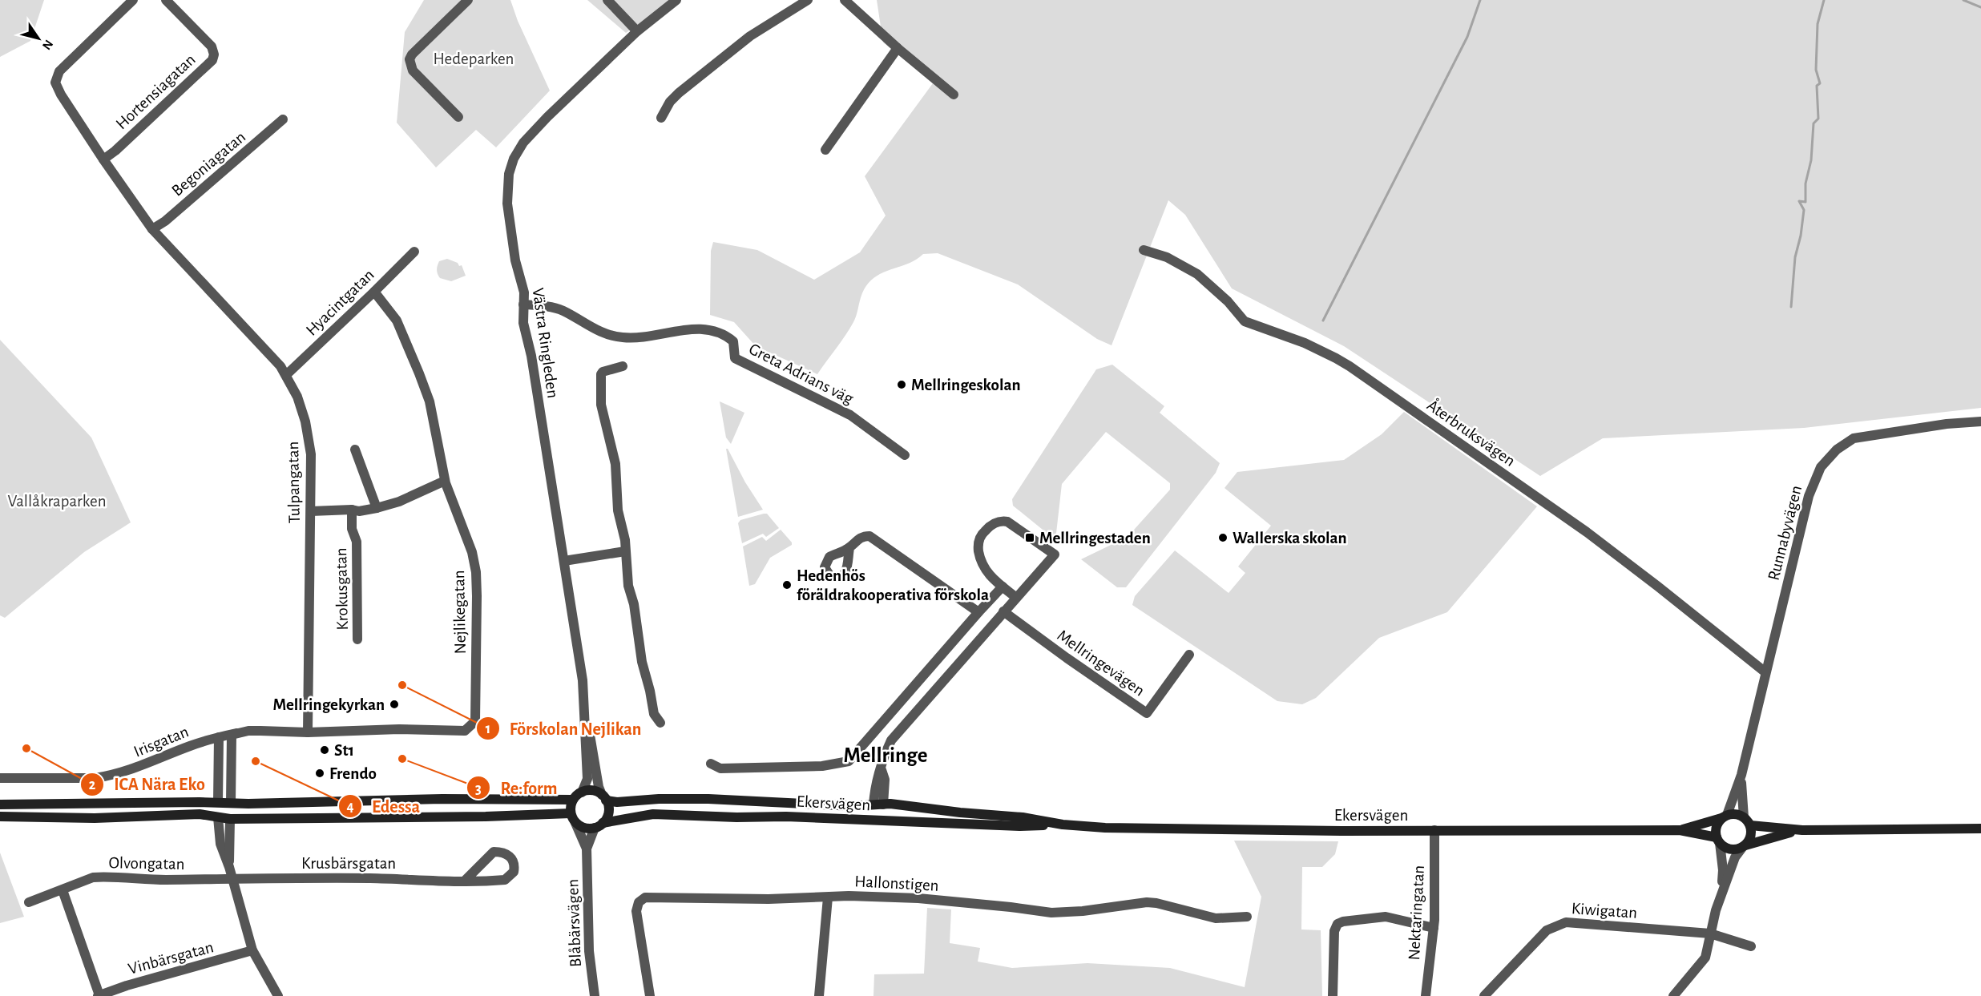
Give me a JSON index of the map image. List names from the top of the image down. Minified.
{"streets":{"main road":["Ekersvägen"],"street":["Hortensiagatan","Begoniagatan","Hyacintgatan","Västra Ringleden","Greta Adrians väg","Återbruksvägen","Tulpangatan","Runnabyvägen","Krokusgatan","Nejlikegatan","Mellringevägen","Irisgatan","Olvongatan","Krusbärsgatan","Hallonstigen","Kiwigatan","Nektaringatan","Blåbärsvägen","Vinbärsgatan"]},"crossings":[["Hortensiagatan","Tulpangatan"],["Begoniagatan","Tulpangatan"],["Hyacintgatan","Tulpangatan"],["Hyacintgatan","Nejlikegatan"],["Västra Ringleden","Greta Adrians väg"],["Västra Ringleden","Ekersvägen"],["Västra Ringleden","Blåbärsvägen"],["Återbruksvägen","Runnabyvägen"],["Tulpangatan","Nejlikegatan"],["Runnabyvägen","Ekersvägen"],["Nejlikegatan","Irisgatan"],["Ekersvägen","Nektaringatan"],["Ekersvägen","Blåbärsvägen"],["Olvongatan","Krusbärsgatan"]],"districts":["Mellringe"],"parks":["Hedeparken","Vallåkraparken"],"places":{"other":["Mellringeskolan","Wallerska skolan","Hedenhös föräldrakooperativa förskola","Förskolan Nejlikan","Mellringekyrkan","ICA Nära Eko","St1","Re:form","Edessa","Frendo"],"transit":["Mellringestaden"]},"north":"bottom right"}
